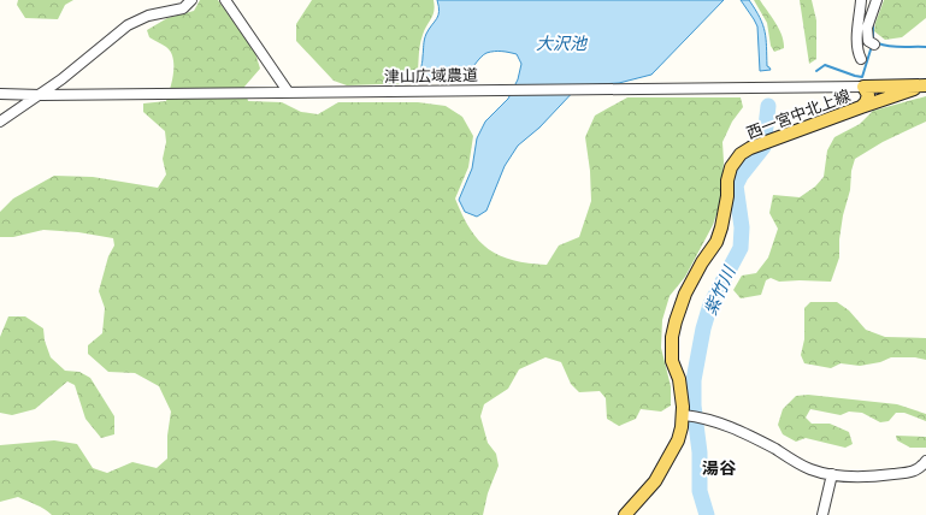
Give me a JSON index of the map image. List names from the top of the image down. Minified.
{"streets":{"main road":["西一宮中北上線"],"street":["津山広域農道"]},"crossings":[["津山広域農道","西一宮中北上線"]],"districts":["湯谷"],"water":["大沢池","紫竹川"]}
